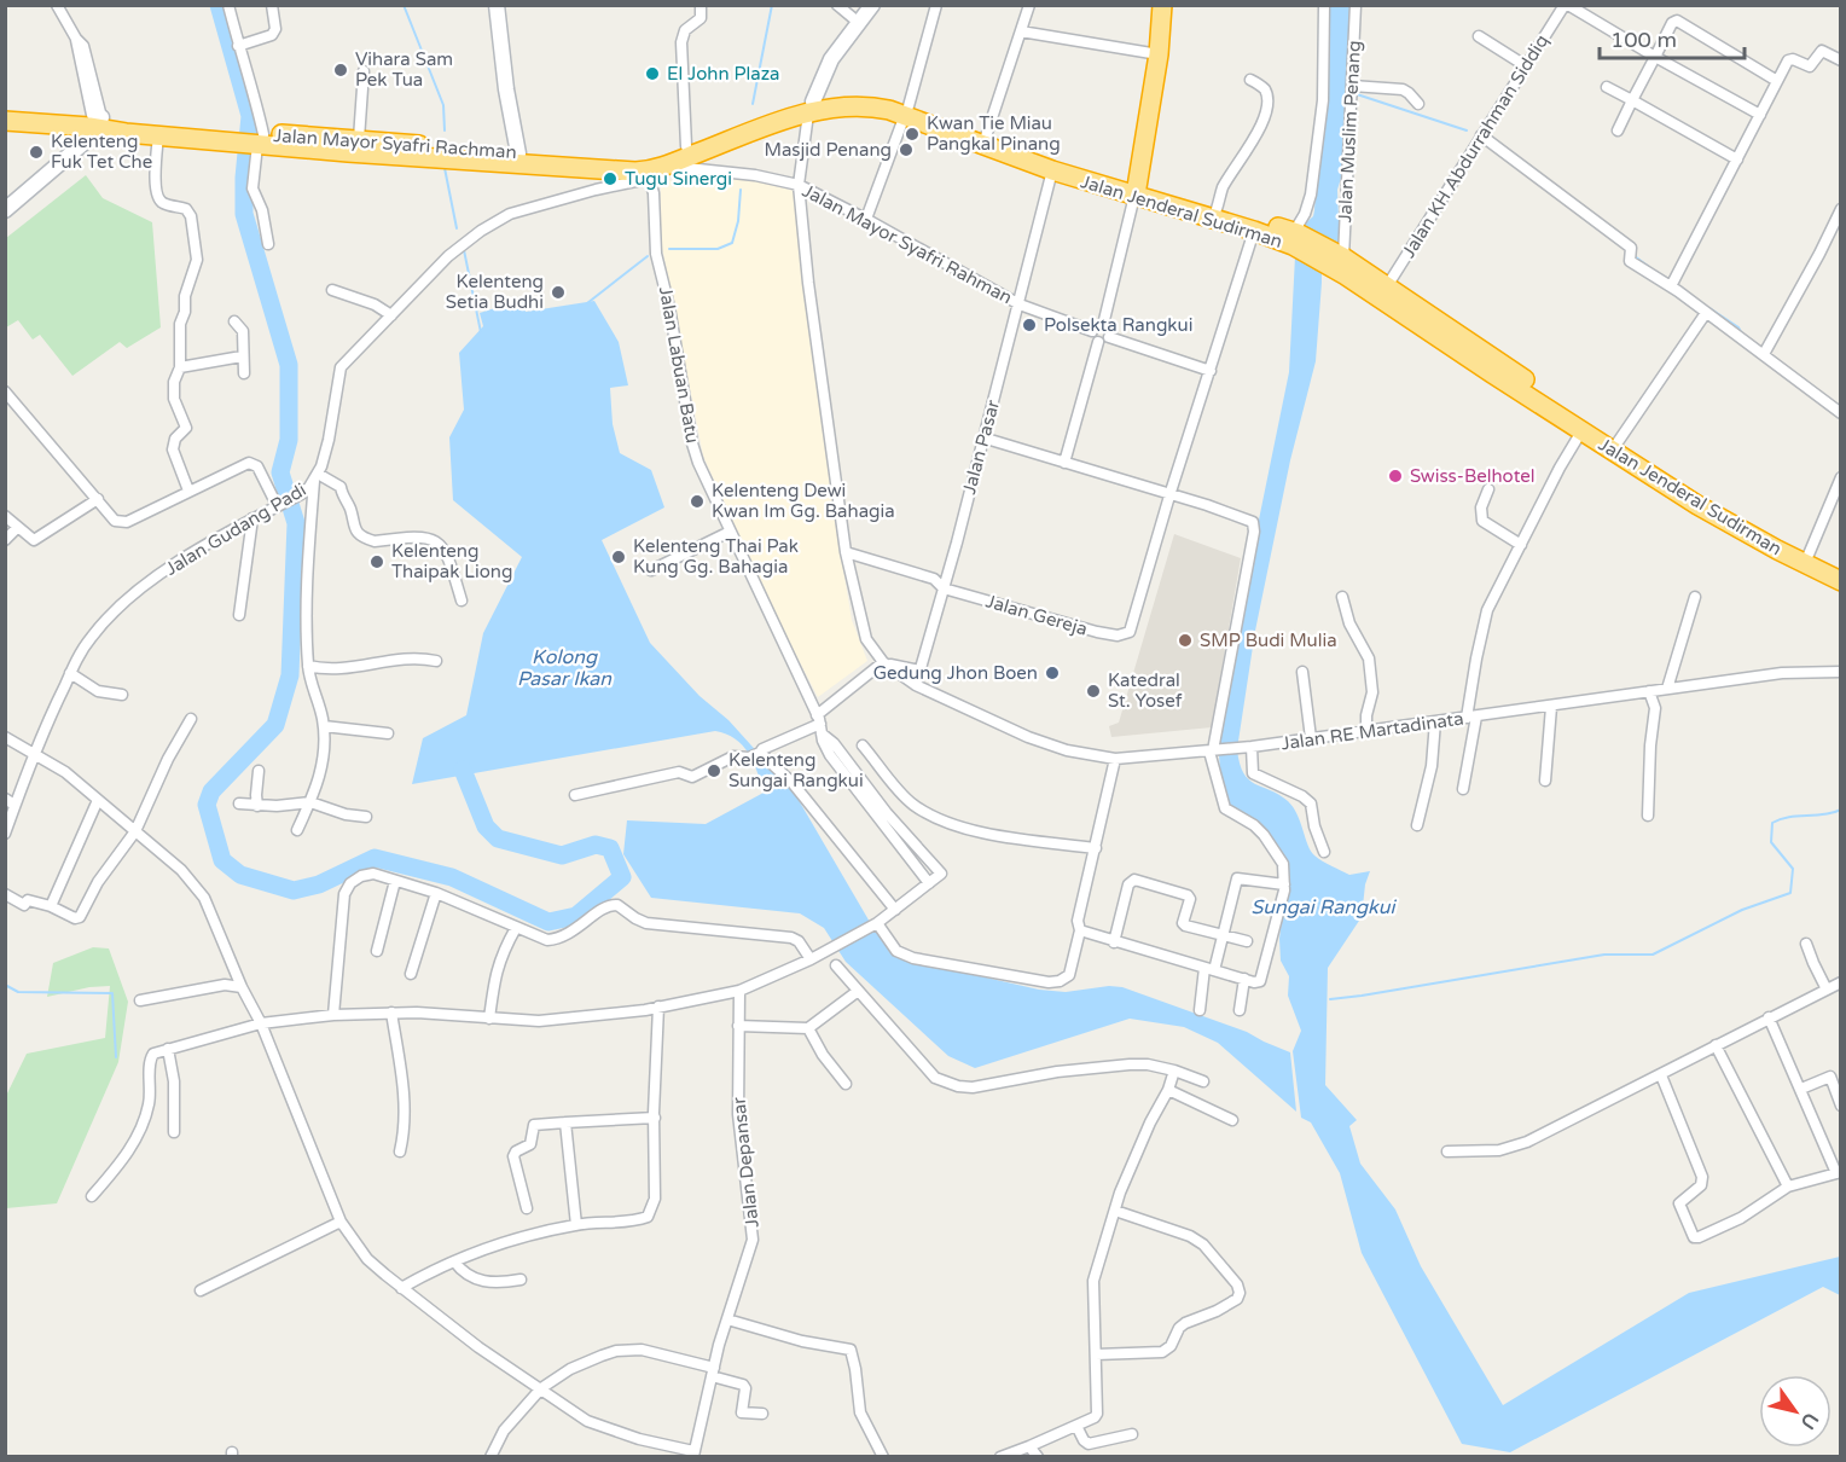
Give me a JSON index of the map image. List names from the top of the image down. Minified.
{"streets":{"highway":["Jalan Mayor Syafri Rachman","Jalan Jenderal Sudirman"],"street":["Jalan Muslim Penang","Jalan KH Abdurrahman Siddiq","Jalan Mayor Syafri Rahman","Jalan Labuan Batu","Jalan Pasar","Jalan Gudang Padi","Jalan Gereja","Jalan RE Martadinata","Jalan Depansar"]},"crossings":[["Jalan Muslim Penang","Jalan Jenderal Sudirman"],["Jalan Mayor Syafri Rachman","Jalan Jenderal Sudirman"],["Jalan Mayor Syafri Rachman","Jalan Mayor Syafri Rahman"],["Jalan Mayor Syafri Rachman","Jalan Labuan Batu"],["Jalan Mayor Syafri Rachman","Jalan Gudang Padi"],["Jalan KH Abdurrahman Siddiq","Jalan Jenderal Sudirman"],["Jalan Jenderal Sudirman","Jalan Mayor Syafri Rahman"],["Jalan Jenderal Sudirman","Jalan Labuan Batu"],["Jalan Jenderal Sudirman","Jalan Pasar"],["Jalan Jenderal Sudirman","Jalan Gudang Padi"],["Jalan Mayor Syafri Rahman","Jalan Labuan Batu"],["Jalan Mayor Syafri Rahman","Jalan Pasar"],["Jalan Mayor Syafri Rahman","Jalan Gudang Padi"],["Jalan Labuan Batu","Jalan Gudang Padi"],["Jalan Pasar","Jalan Gereja"],["Jalan Pasar","Jalan RE Martadinata"]],"water":["Kolong Pasar Ikan","Sungai Rangkui"],"places":["Vihara Sam Pek Tua","El John Plaza","Kwan Tie Miau Pangkal Pinang","Masjid Penang","Kelenteng Fuk Tet Che","Tugu Sinergi","Kelenteng Setia Budhi","Polsekta Rangkui","Swiss-Belhotel","Kelenteng Dewi Kwan Im Gg. Bahagia","Kelenteng Thai Pak Kung Gg. Bahagia","Kelenteng Thaipak Liong","SMP Budi Mulia","Gedung Jhon Boen","Katedral St. Yosef","Kelenteng Sungai Rangkui"],"scale_bar":"100 m","north":"bottom right"}
